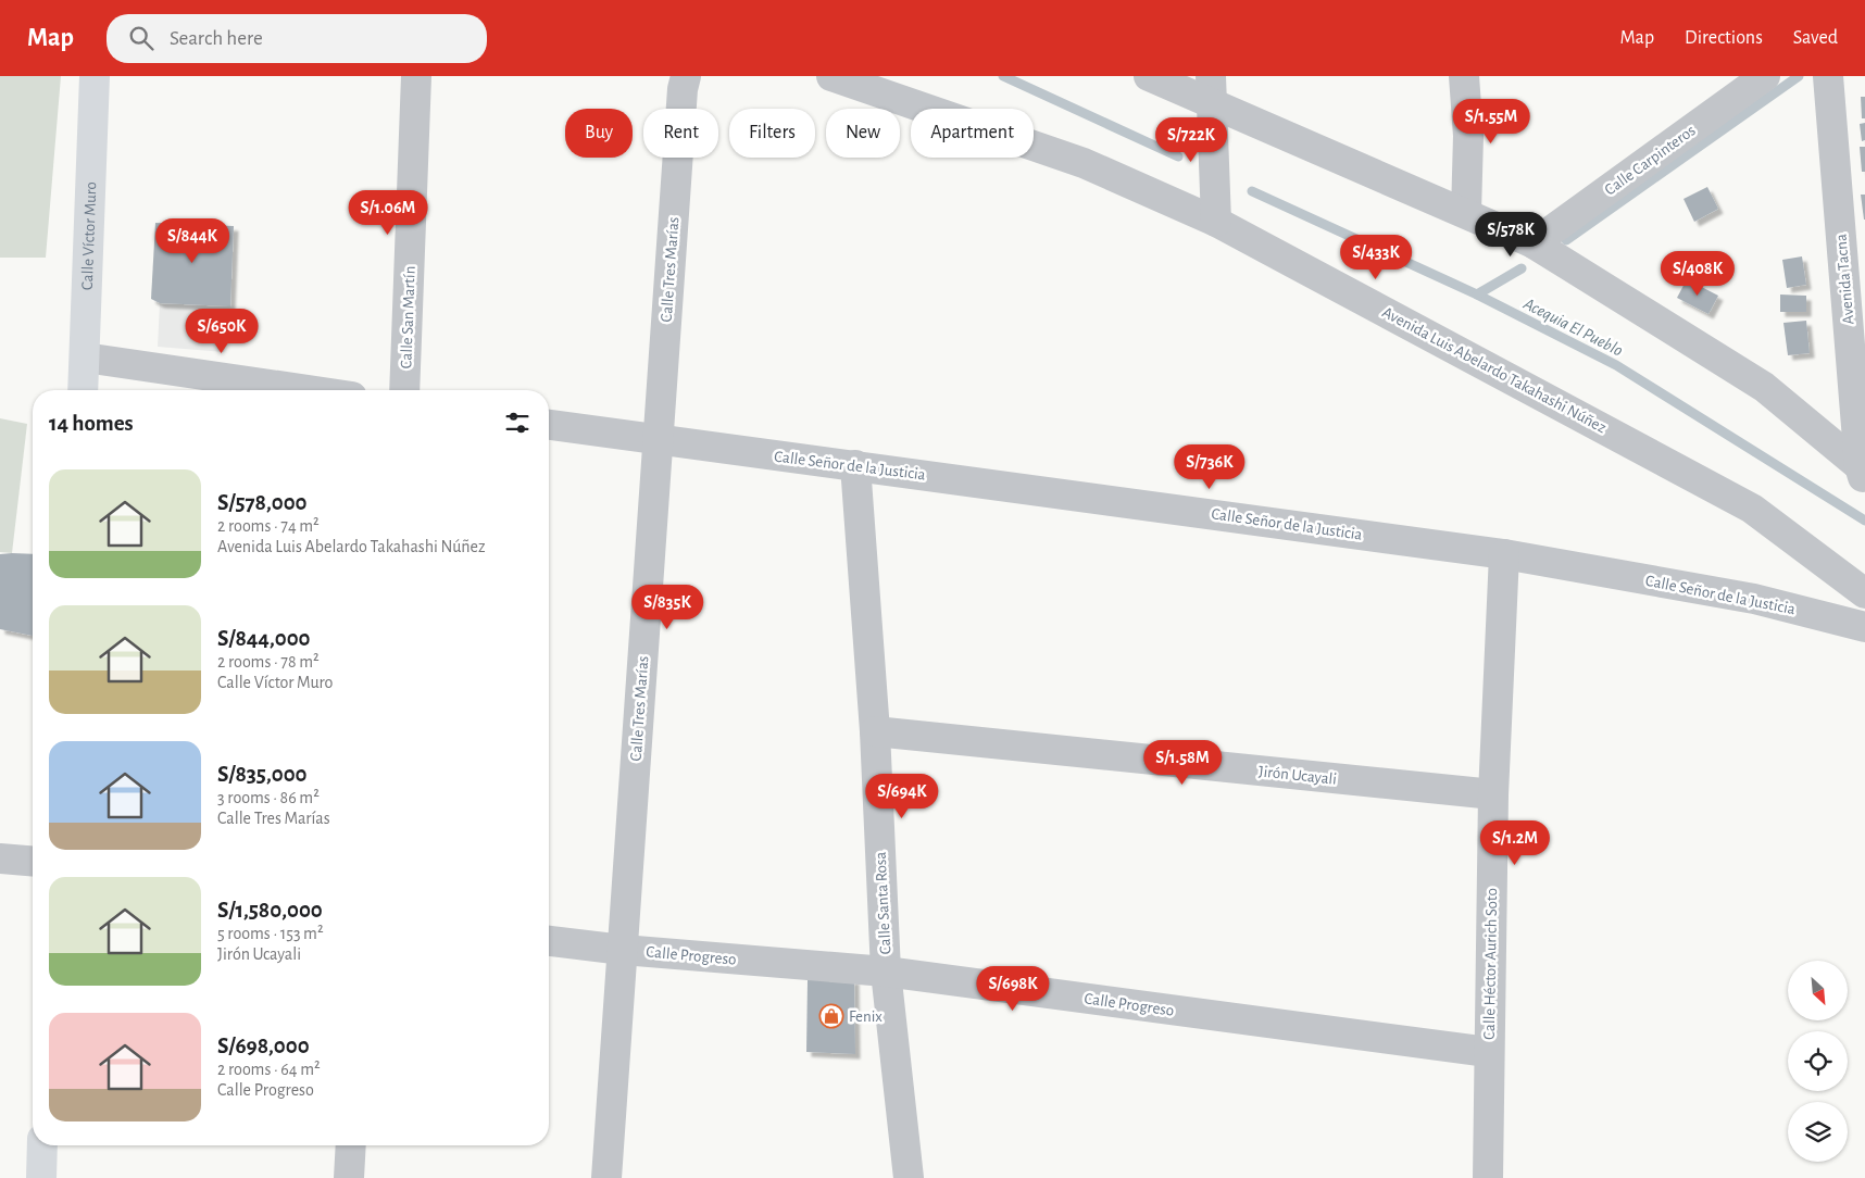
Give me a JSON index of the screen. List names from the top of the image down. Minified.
{"streets":{"main road":["Calle Víctor Muro"],"street":["Calle Carpinteros","Calle Tres Marías","Avenida Tacna","Calle San Martín","Avenida Luis Abelardo Takahashi Núñez","Calle Señor de la Justicia","Jirón Ucayali","Calle Santa Rosa","Calle Progreso","Calle Héctor Aurich Soto"]},"crossings":[["Calle Tres Marías","Calle Señor de la Justicia"],["Calle Tres Marías","Calle Progreso"],["Calle Señor de la Justicia","Calle Santa Rosa"],["Calle Señor de la Justicia","Calle Héctor Aurich Soto"],["Jirón Ucayali","Calle Santa Rosa"],["Jirón Ucayali","Calle Héctor Aurich Soto"],["Calle Santa Rosa","Calle Progreso"],["Calle Progreso","Calle Héctor Aurich Soto"]],"water":["Acequia El Pueblo"],"places":{"shop":["Fenix"]},"north":"bottom right","page":{"header":"Map","search":"Search here","nav":["Map","Directions","Saved"],"price":["S/1.55M","S/722K","S/1.06M","S/578K","S/844K","S/433K","S/408K","S/650K","S/736K","S/835K","S/1.58M","S/694K","S/1.2M","S/698K"],"chip":["Buy","Rent","Filters","New","Apartment"],"heading":"14 homes","list":[{"name":"S/578,000","note":"2 rooms · 74 m² · Avenida Luis Abelardo Takahashi Núñez"},{"name":"S/844,000","note":"2 rooms · 78 m² · Calle Víctor Muro"},{"name":"S/835,000","note":"3 rooms · 86 m² · Calle Tres Marías"},{"name":"S/1,580,000","note":"5 rooms · 153 m² · Jirón Ucayali"},{"name":"S/698,000","note":"2 rooms · 64 m² · Calle Progreso"}]}}
